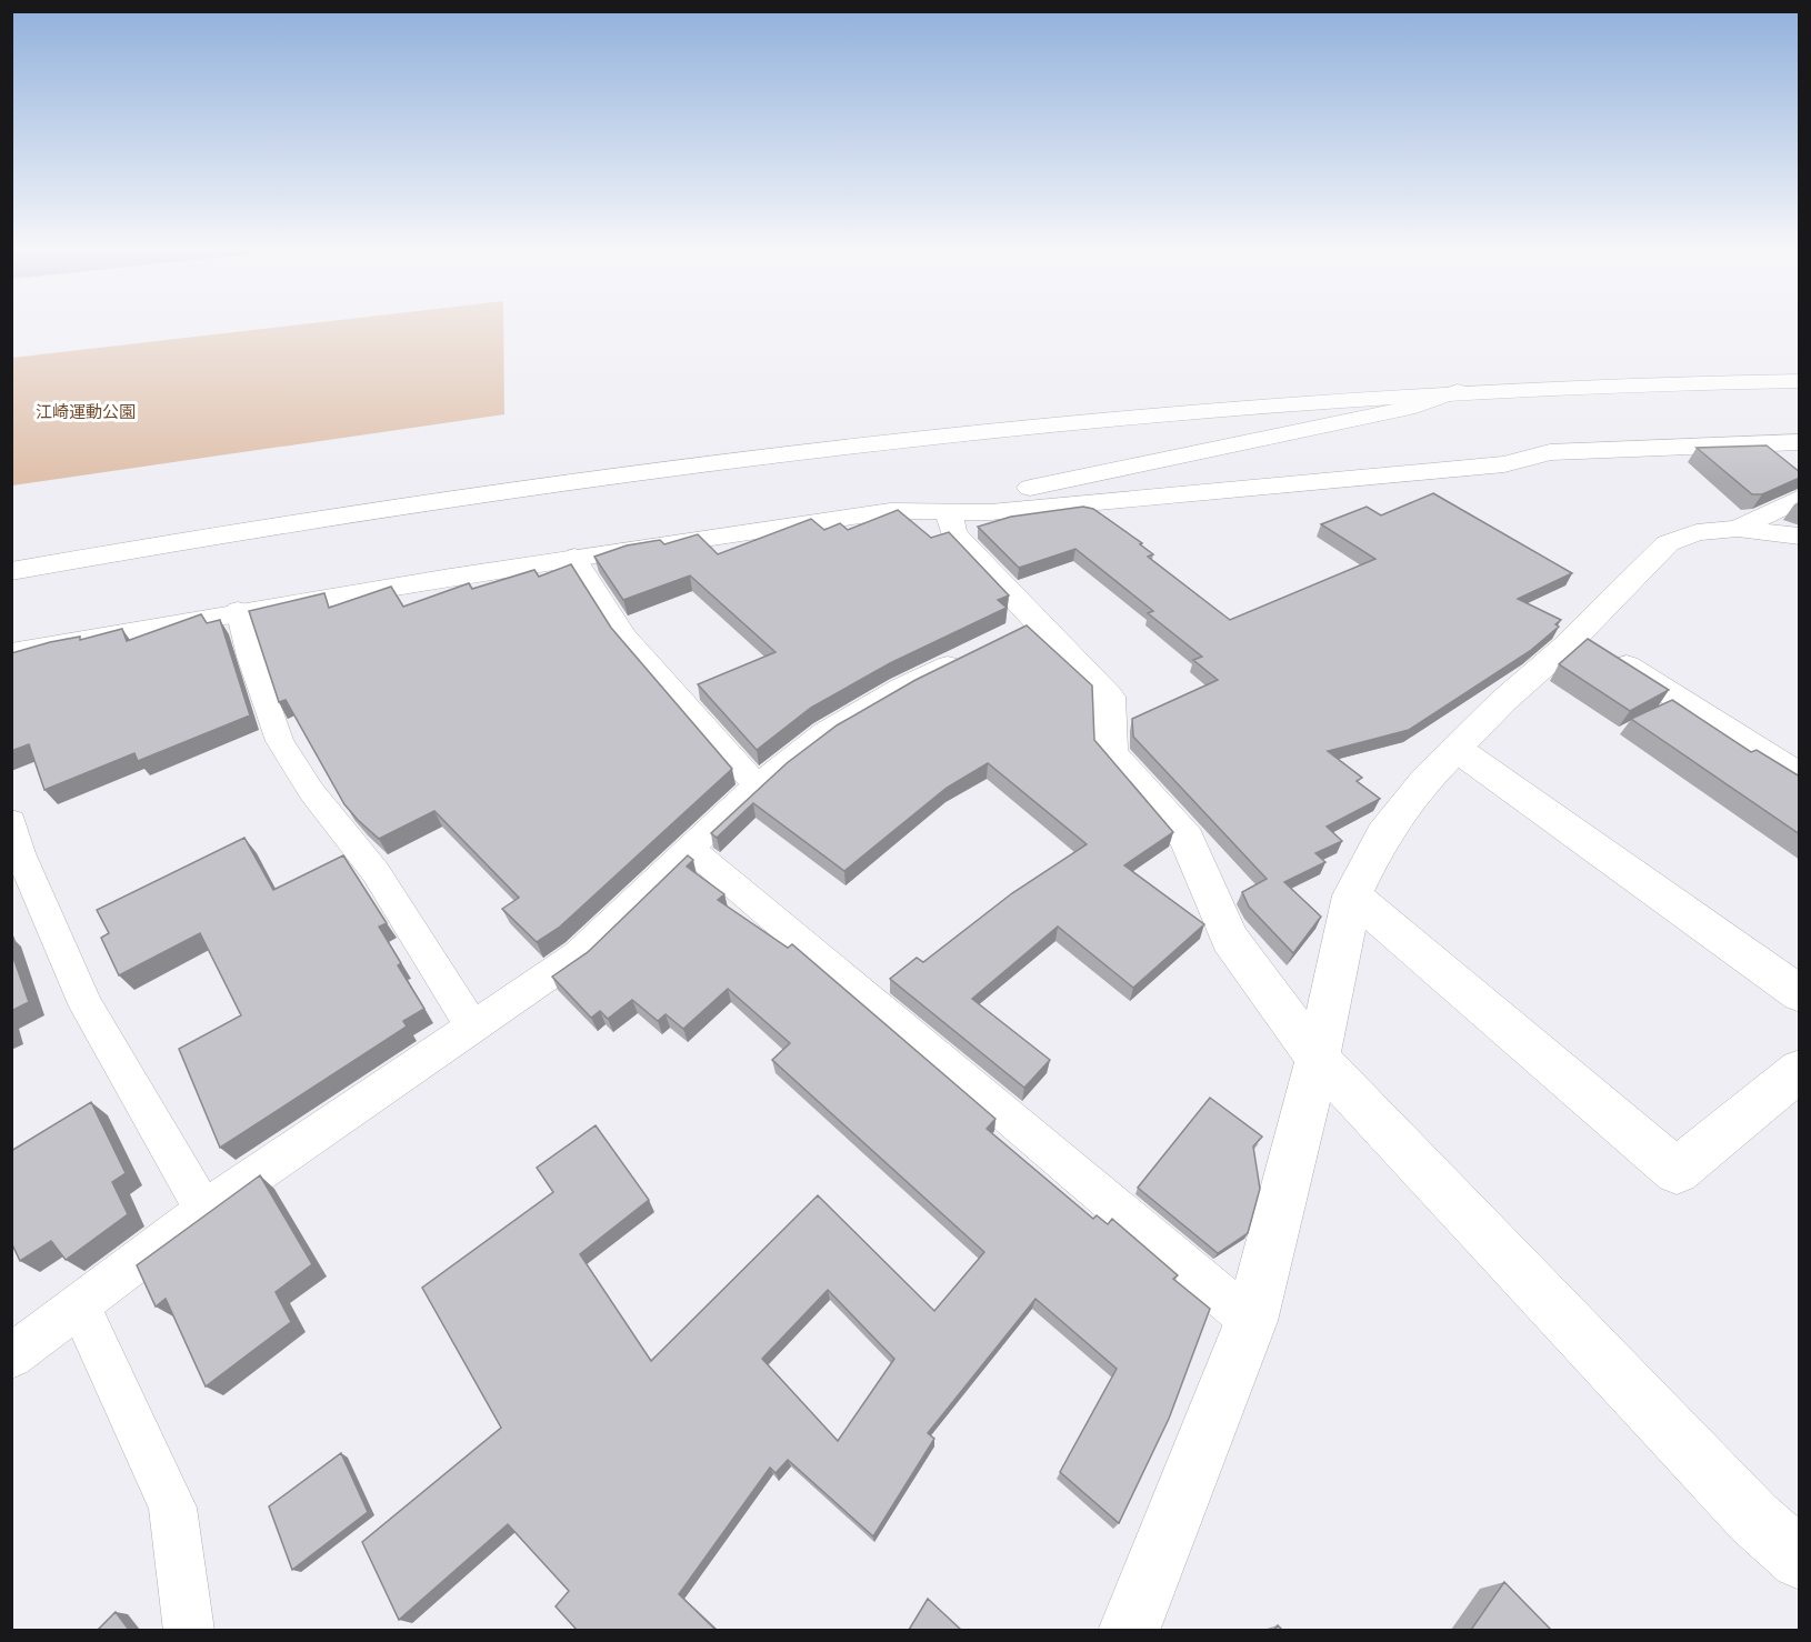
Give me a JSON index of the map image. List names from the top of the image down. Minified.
{"parks":["江崎運動公園"]}
